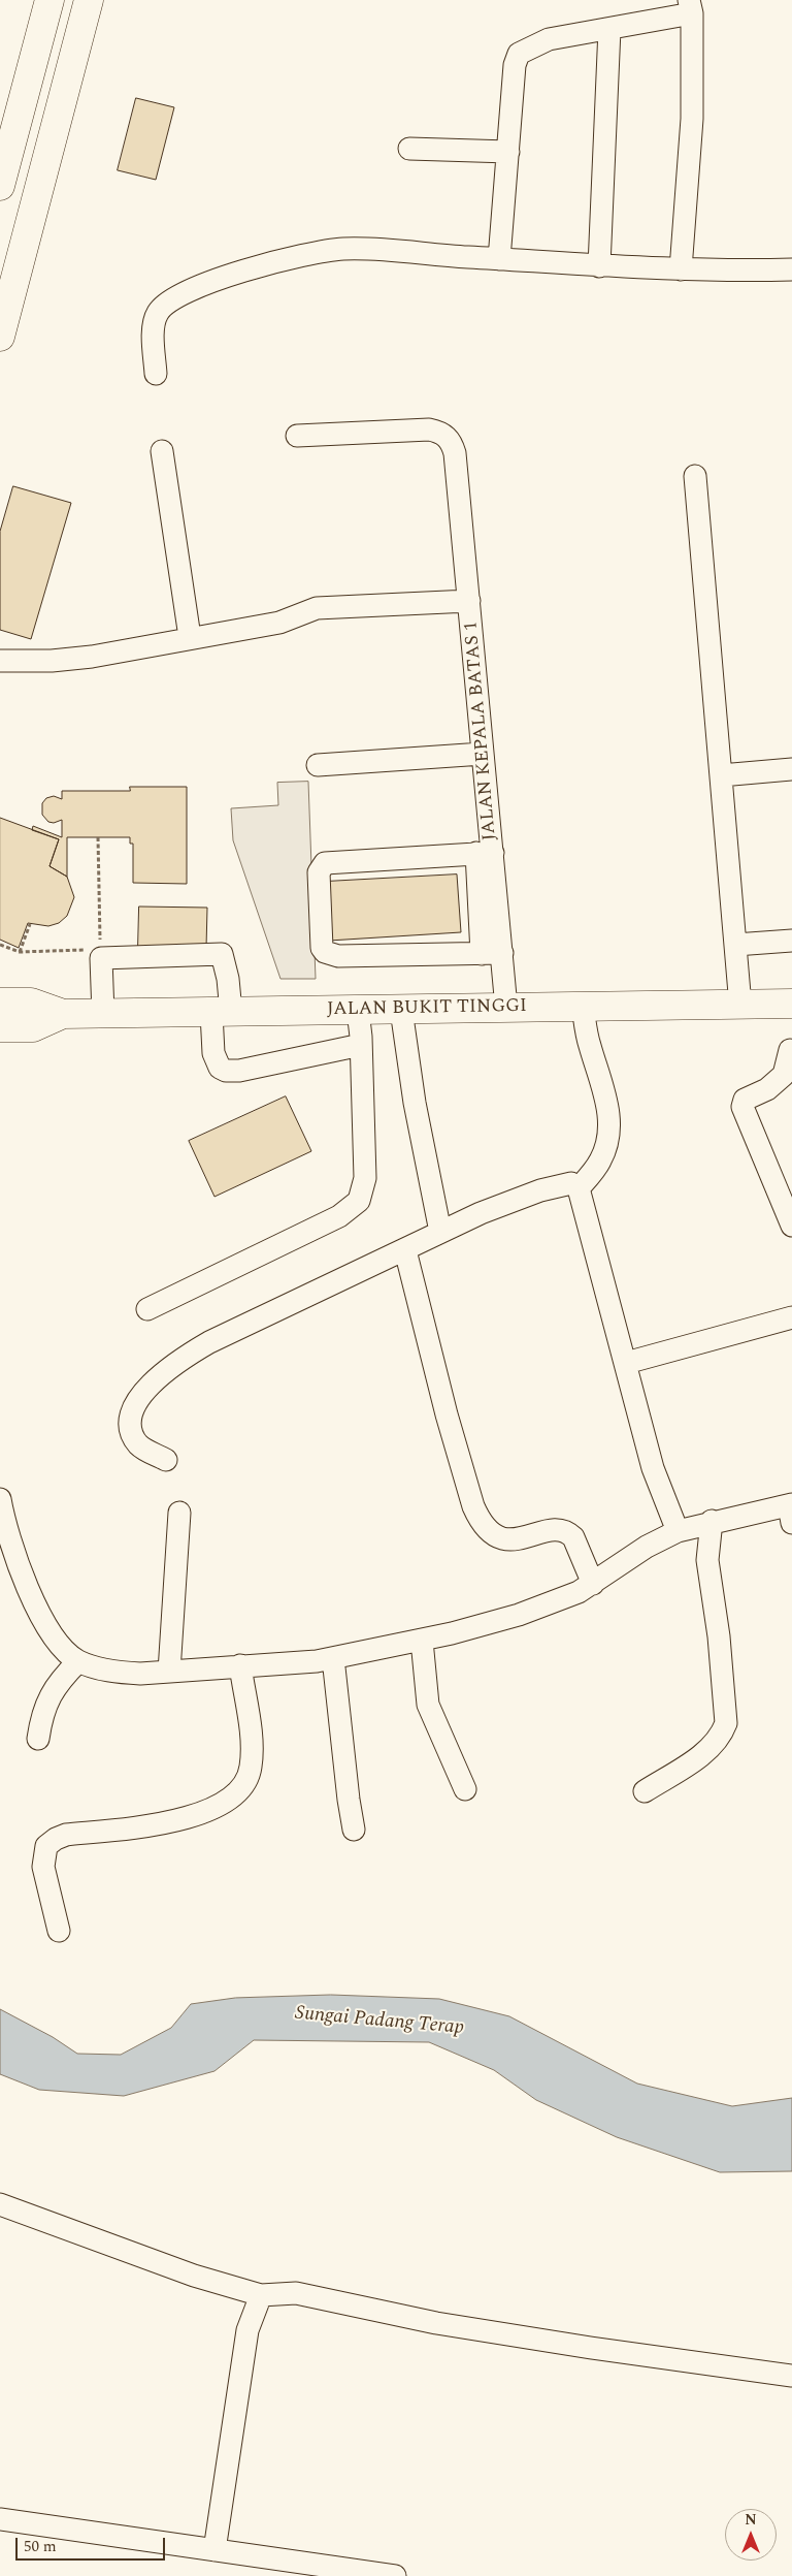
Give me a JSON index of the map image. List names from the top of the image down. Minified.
{"streets":{"main road":["JALAN BUKIT TINGGI"],"street":["JALAN KEPALA BATAS 1"]},"crossings":[["JALAN KEPALA BATAS 1","JALAN BUKIT TINGGI"]],"water":["Sungai Padang Terap"],"scale_bar":"50 m","north":"top"}
